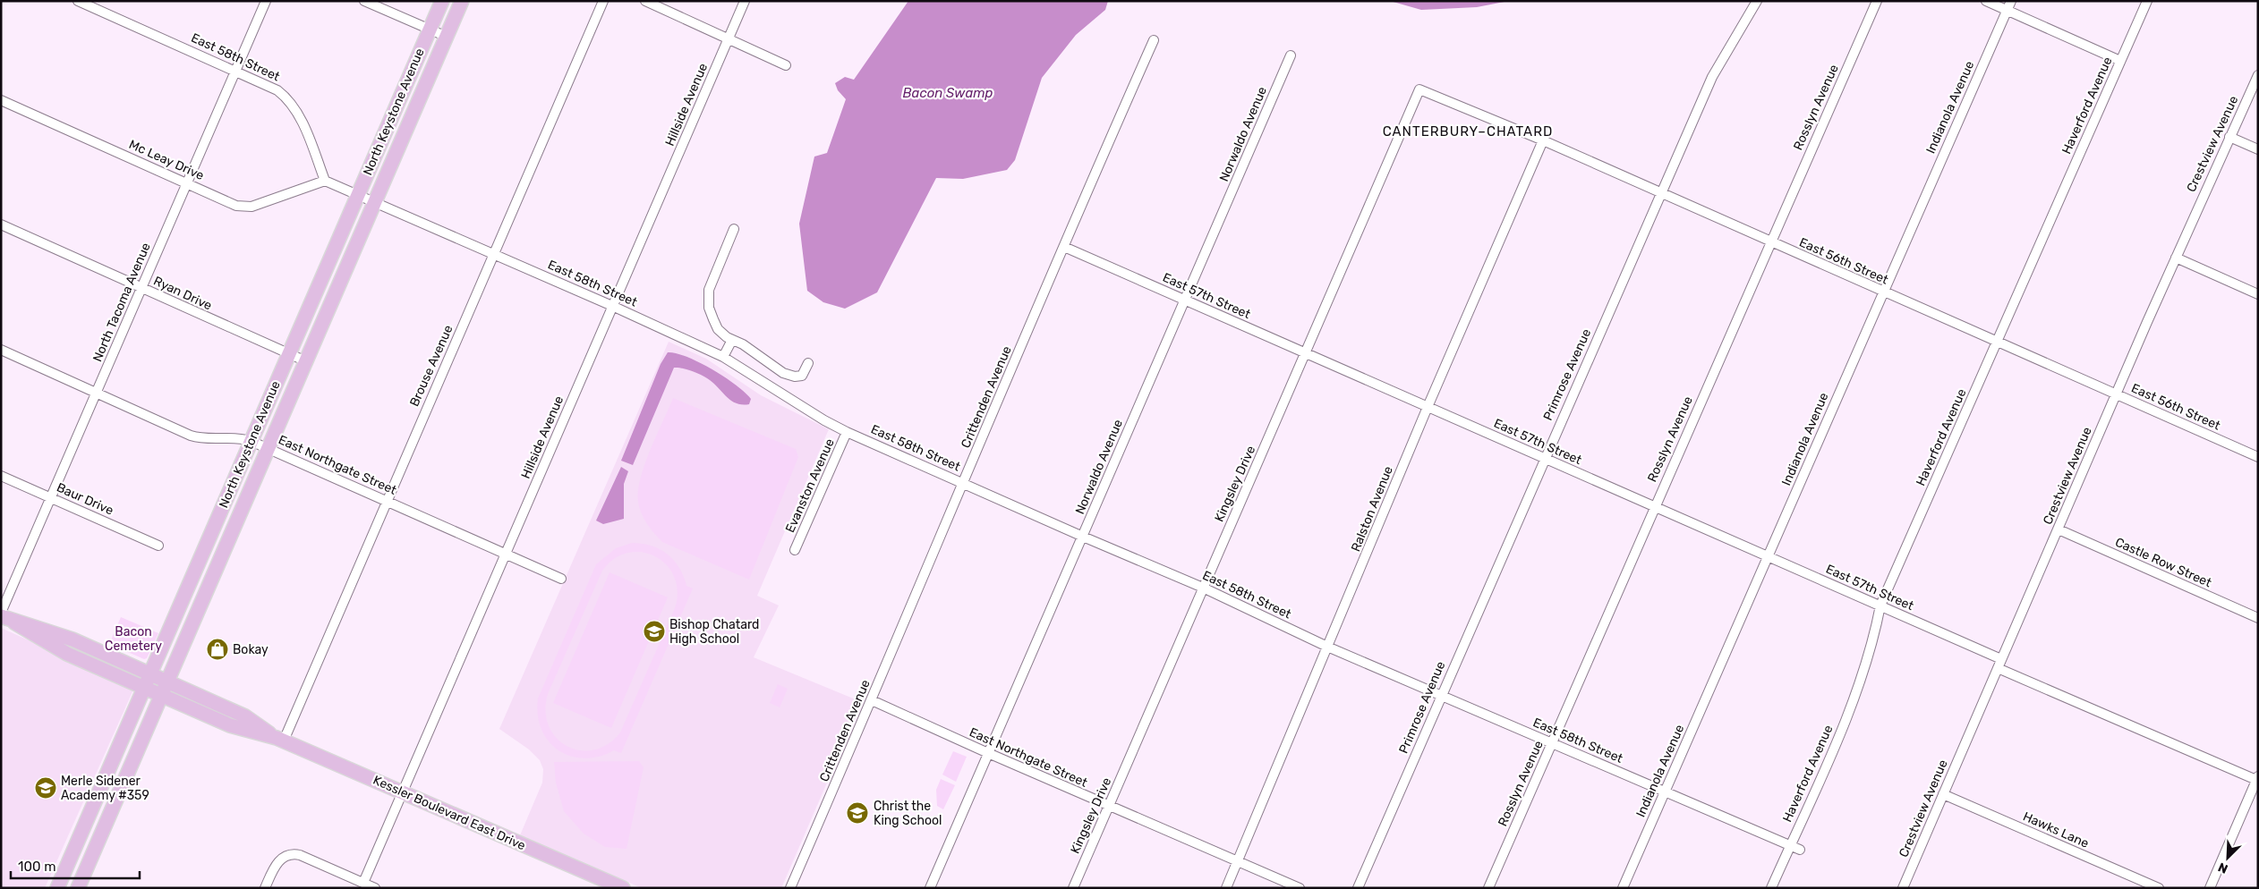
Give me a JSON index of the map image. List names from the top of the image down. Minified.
{"streets":{"main road":["North Keystone Avenue","Kessler Boulevard East Drive"],"street":["East 58th Street","Hillside Avenue","Haverford Avenue","Rosslyn Avenue","Indianola Avenue","Norwaldo Avenue","Crestview Avenue","Mc Leay Drive","East 56th Street","Ryan Drive","East 57th Street","North Tacoma Avenue","Brouse Avenue","Primrose Avenue","Crittenden Avenue","East Northgate Street","Kingsley Drive","Evanston Avenue","Baur Drive","Ralston Avenue","Castle Row Street","Hawks Lane"]},"crossings":[["East 58th Street","Hillside Avenue"],["East 58th Street","Haverford Avenue"],["East 58th Street","Rosslyn Avenue"],["East 58th Street","Indianola Avenue"],["East 58th Street","North Keystone Avenue"],["East 58th Street","Norwaldo Avenue"],["East 58th Street","Mc Leay Drive"],["East 58th Street","North Tacoma Avenue"],["East 58th Street","Brouse Avenue"],["East 58th Street","Primrose Avenue"],["East 58th Street","Crittenden Avenue"],["East 58th Street","Kingsley Drive"],["East 58th Street","Evanston Avenue"],["East 58th Street","Ralston Avenue"],["Hillside Avenue","East Northgate Street"],["Hillside Avenue","Kessler Boulevard East Drive"],["Haverford Avenue","East 56th Street"],["Haverford Avenue","East 57th Street"],["Rosslyn Avenue","East 56th Street"],["Rosslyn Avenue","East 57th Street"],["Indianola Avenue","East 56th Street"],["Indianola Avenue","East 57th Street"],["North Keystone Avenue","Ryan Drive"],["North Keystone Avenue","East Northgate Street"],["North Keystone Avenue","Kessler Boulevard East Drive"],["Norwaldo Avenue","East 57th Street"],["Norwaldo Avenue","East Northgate Street"],["Crestview Avenue","East 56th Street"],["Crestview Avenue","East 57th Street"],["Crestview Avenue","Castle Row Street"],["Crestview Avenue","Hawks Lane"],["Mc Leay Drive","North Tacoma Avenue"],["East 56th Street","Primrose Avenue"],["East 56th Street","Kingsley Drive"],["East 56th Street","Ralston Avenue"],["Ryan Drive","North Tacoma Avenue"],["East 57th Street","Primrose Avenue"],["East 57th Street","Crittenden Avenue"],["East 57th Street","Kingsley Drive"],["East 57th Street","Ralston Avenue"],["North Tacoma Avenue","East Northgate Street"],["North Tacoma Avenue","Baur Drive"],["Brouse Avenue","East Northgate Street"],["Brouse Avenue","Kessler Boulevard East Drive"],["Crittenden Avenue","East Northgate Street"],["East Northgate Street","Kingsley Drive"],["East Northgate Street","Ralston Avenue"]],"districts":["CANTERBURY–CHATARD"],"water":["Bacon Swamp"],"parks":["Bacon Cemetery"],"places":{"school or university":["Bishop Chatard High School","Merle Sidener Academy #359","Christ the King School"],"shop":["Bokay"]},"scale_bar":"100 m","north":"bottom left"}
